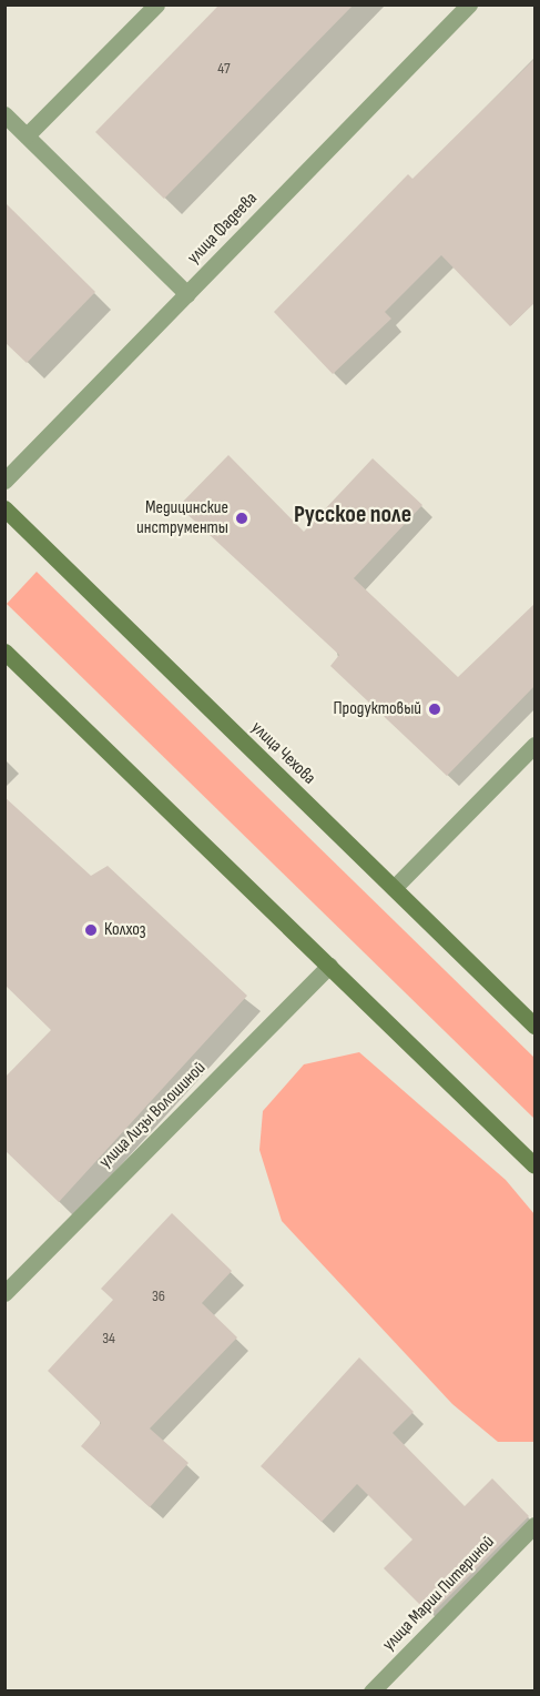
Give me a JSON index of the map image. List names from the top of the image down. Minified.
{"streets":{"main road":["улица Чехова"],"street":["улица Фадеева","улица Лизы Волошиной","улица Марии Питериной"]},"districts":["Русское поле"],"places":["Медицинские инструменты","Продуктовый","Колхоз"],"house_numbers":["47","36","34"]}
